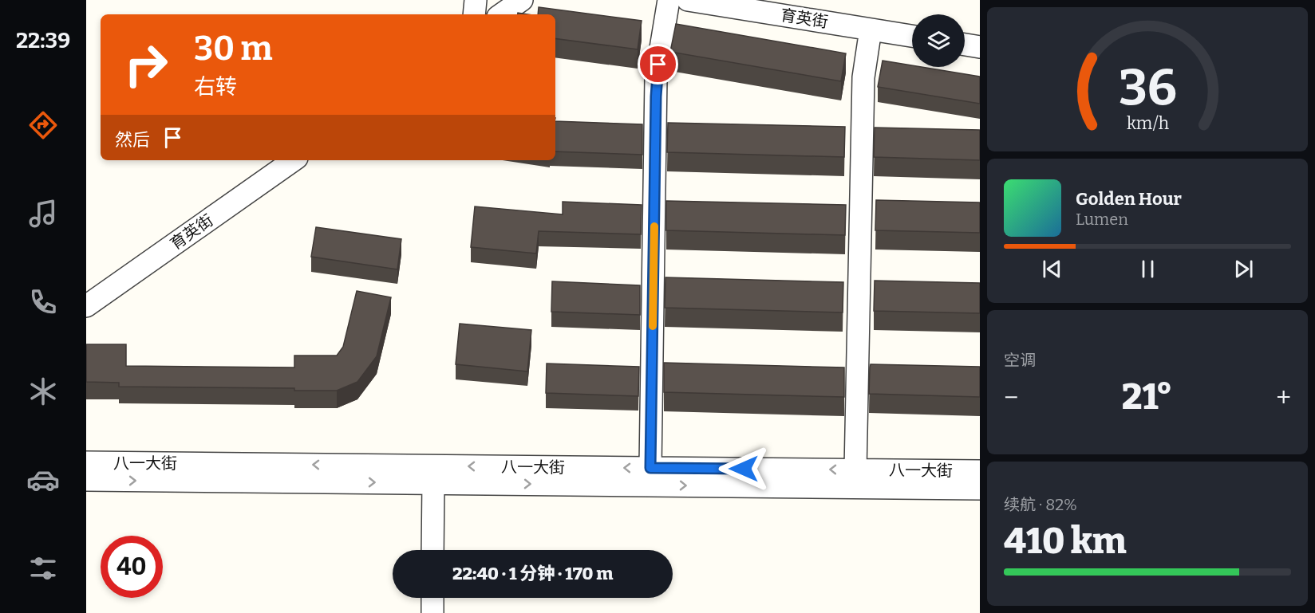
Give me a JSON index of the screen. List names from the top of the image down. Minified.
{"streets":{"street":["育英街","八一大街"]},"page":{"tabs":"22:39","turn":["30 m","右转"],"then":"然后","song":["Golden Hour","Lumen"],"tile":["空调",["续航 · 82%","410 km"]],"heat":["−","21°","+"],"limit":"40","trip":"22:40 · 1 分钟 · 170 m","gauge":["36","km/h"]}}
